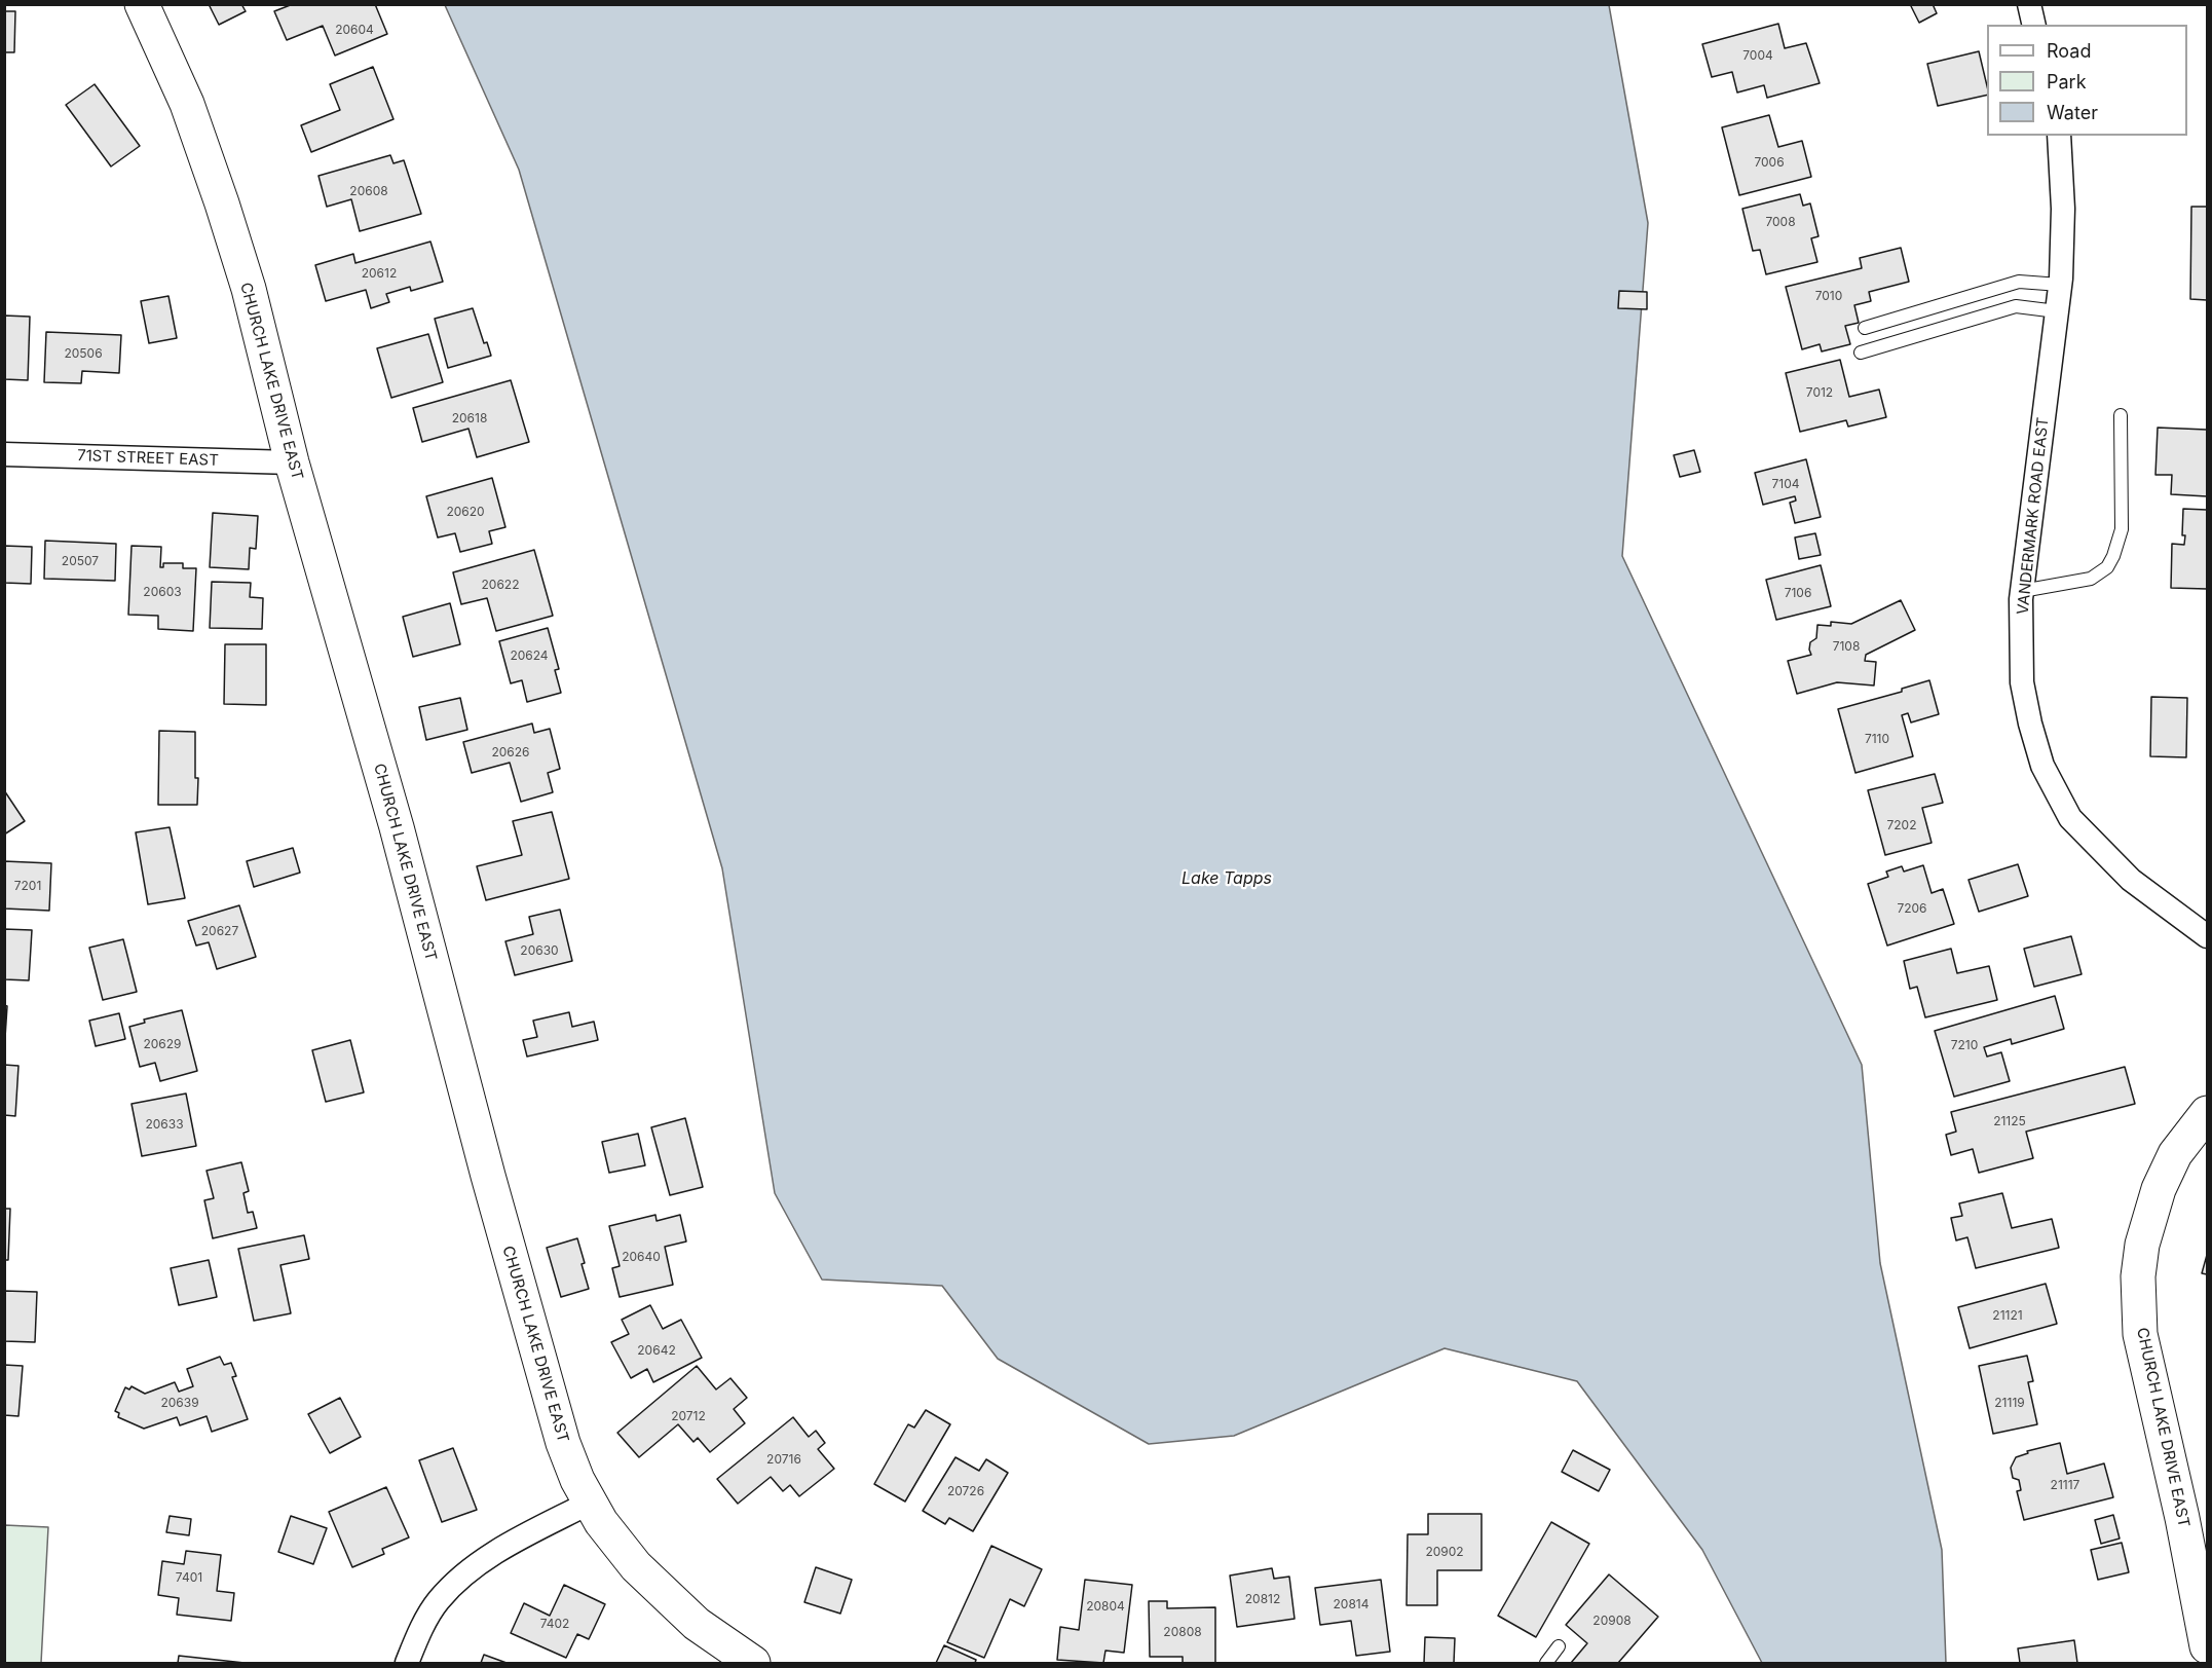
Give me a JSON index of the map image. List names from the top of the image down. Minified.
{"streets":{"street":["CHURCH LAKE DRIVE EAST","71ST STREET EAST","VANDERMARK ROAD EAST"]},"crossings":[["CHURCH LAKE DRIVE EAST","71ST STREET EAST"]],"water":["Lake Tapps"],"house_numbers":["20604","7004","7006","20608","7008","20612","7010","20506","7012","20618","7104","20620","20507","20622","20603","7106","7108","20624","7110","20626","7202","7201","7206","20627","20630","20629","7210","21125","20633","20640","21121","20642","20639","21119","20712","20716","21117","20726","20902","7401","20812","20814","20804","20908","7402","20808"],"legend":["Road","Park","Water"]}
